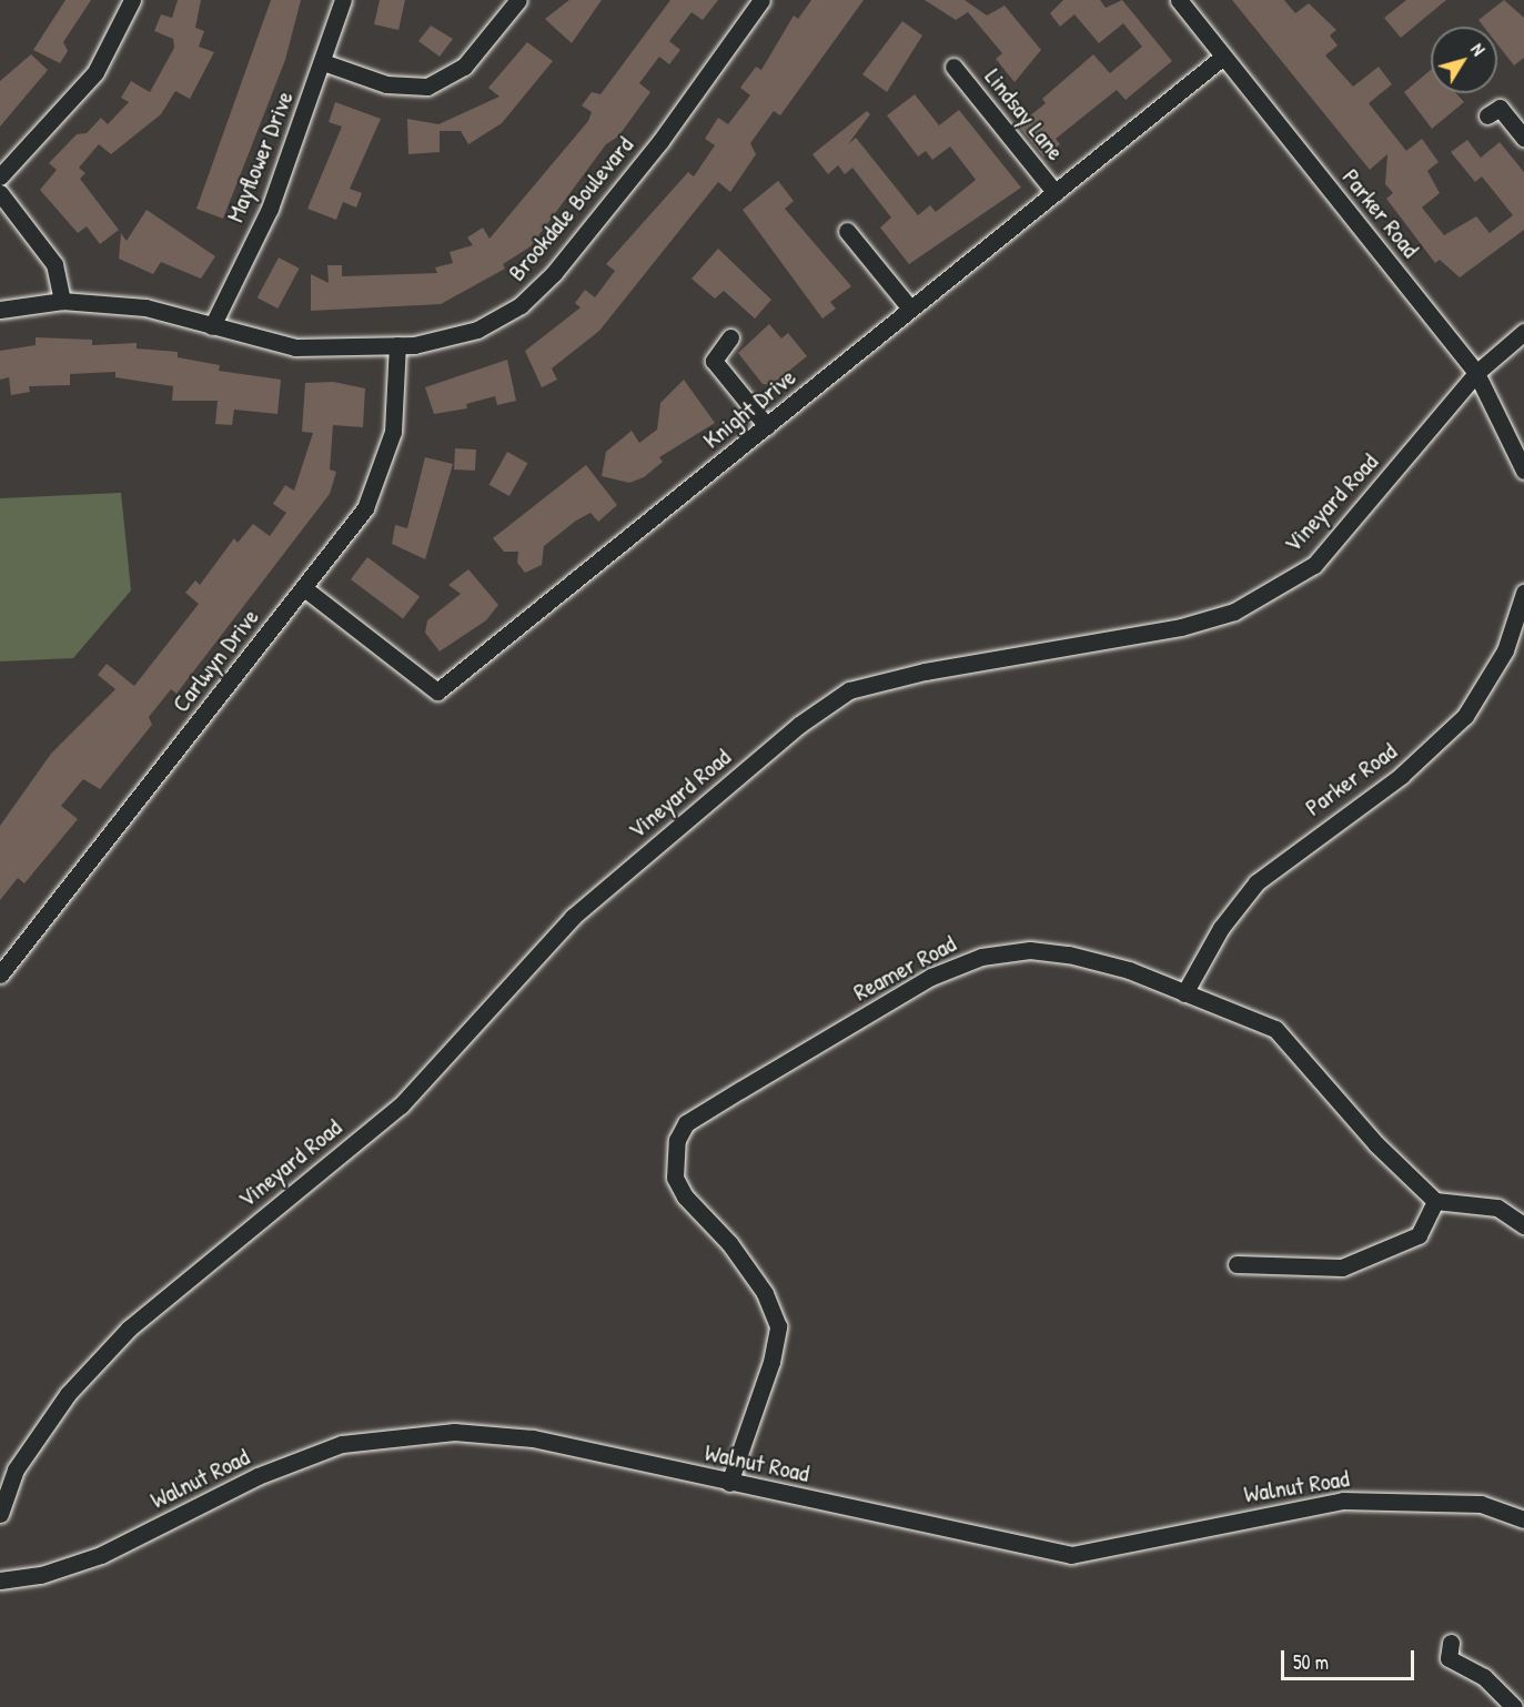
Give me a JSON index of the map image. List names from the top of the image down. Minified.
{"streets":{"street":["Lindsay Lane","Mayflower Drive","Brookdale Boulevard","Parker Road","Knight Drive","Vineyard Road","Carlwyn Drive","Reamer Road","Walnut Road"]},"crossings":[["Lindsay Lane","Knight Drive"],["Mayflower Drive","Brookdale Boulevard"],["Brookdale Boulevard","Carlwyn Drive"],["Parker Road","Knight Drive"],["Parker Road","Vineyard Road"],["Parker Road","Reamer Road"],["Knight Drive","Carlwyn Drive"],["Reamer Road","Walnut Road"]],"scale_bar":"50 m","north":"top right"}
